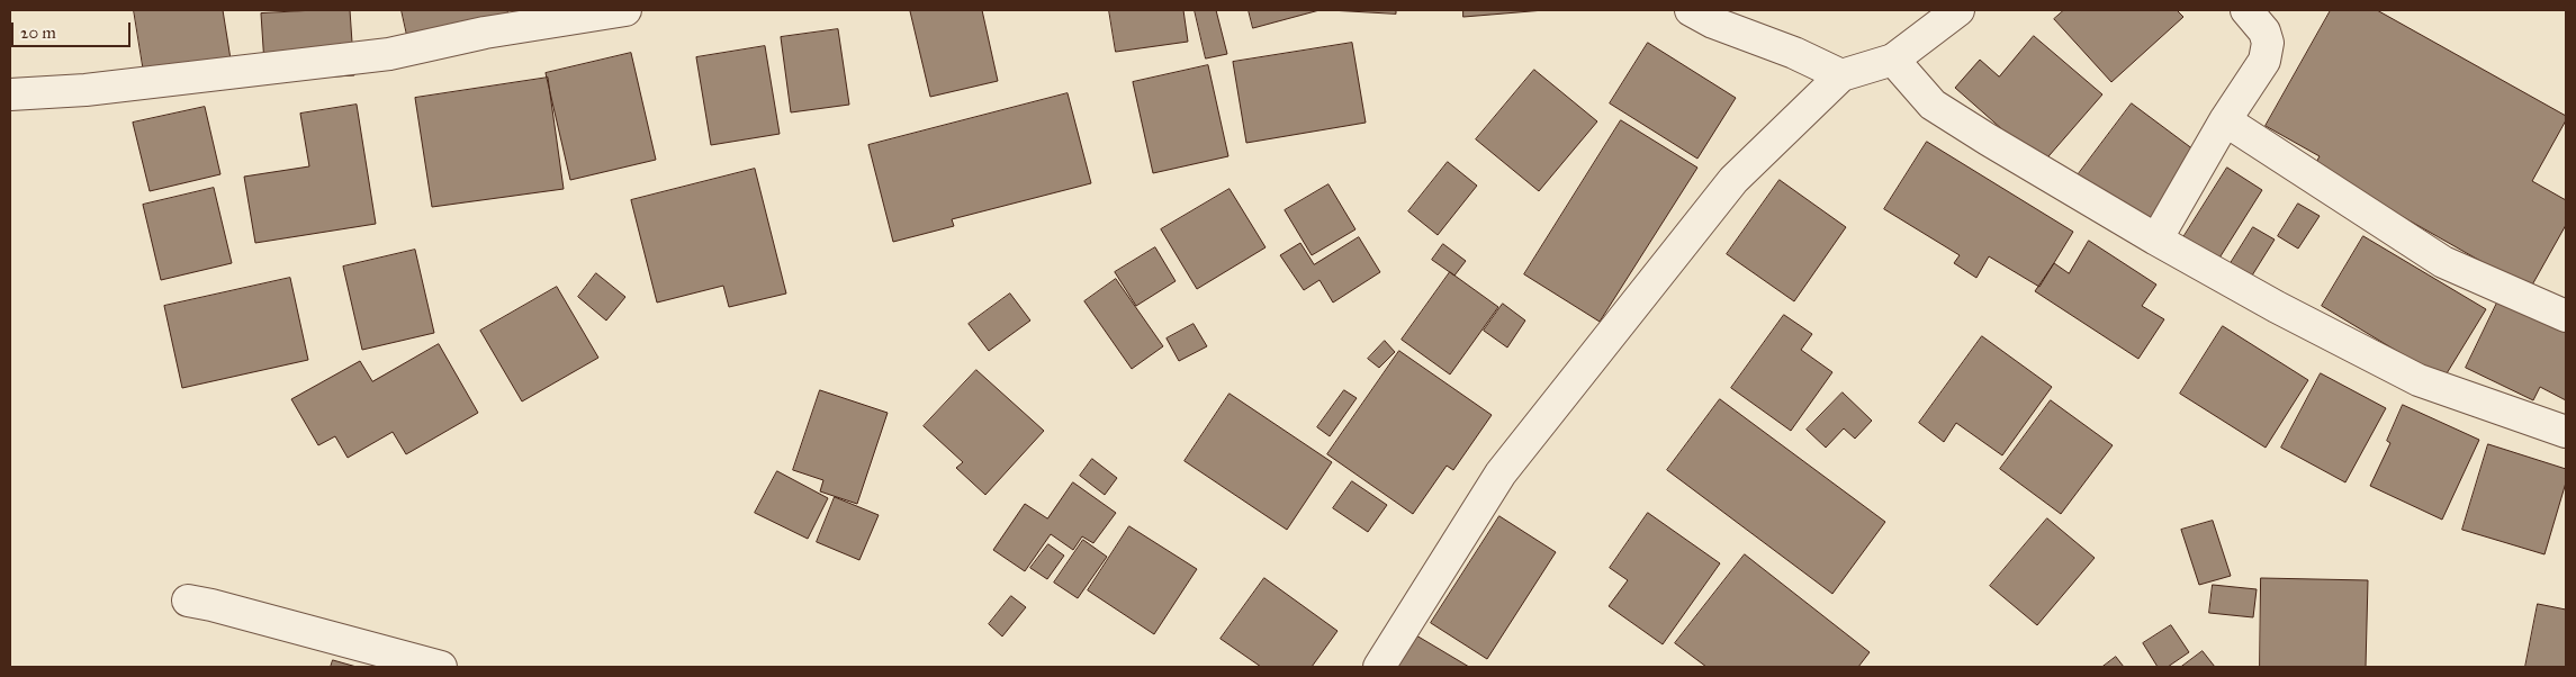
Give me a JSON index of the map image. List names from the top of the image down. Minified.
{"scale_bar":"20 m"}
